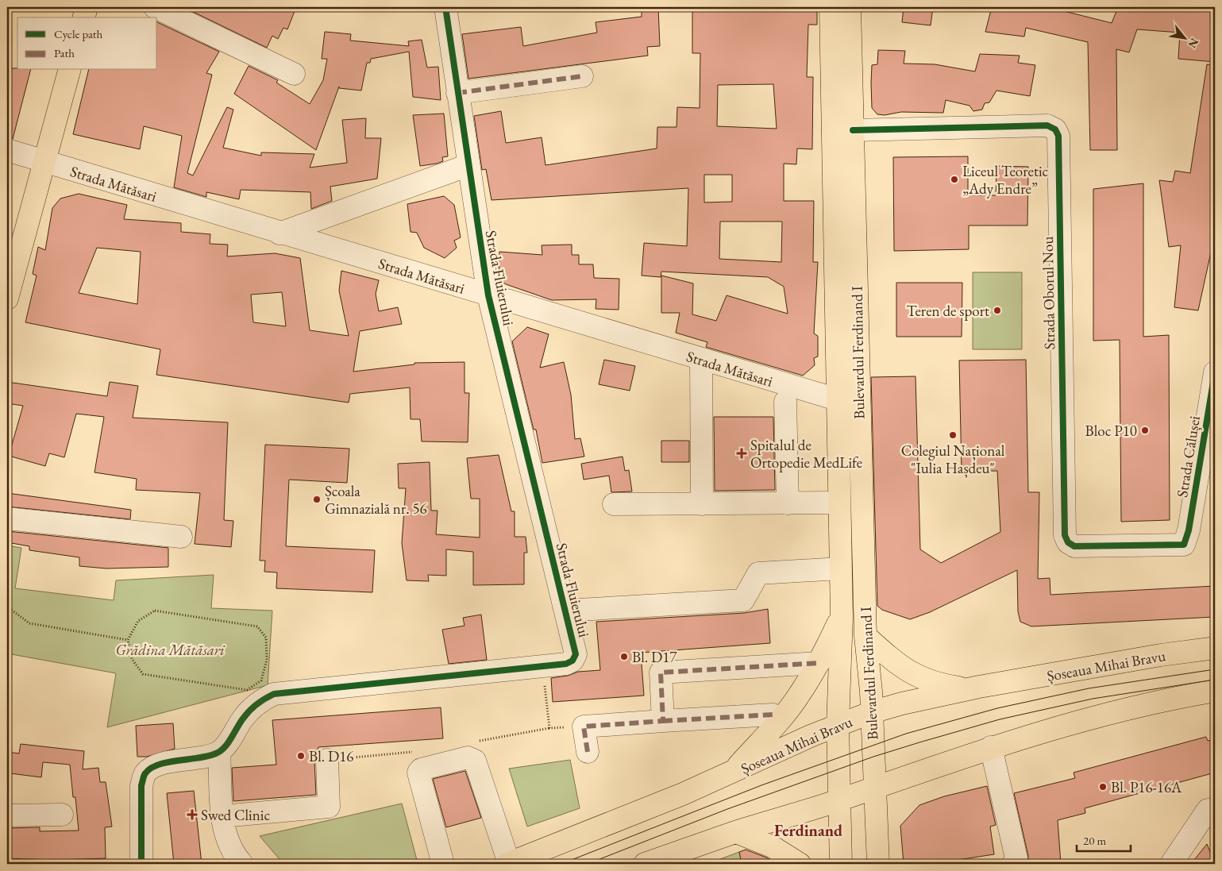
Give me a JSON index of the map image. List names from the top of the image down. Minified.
{"streets":{"main road":["Bulevardul Ferdinand I","Șoseaua Mihai Bravu"],"street":["Strada Mătăsari","Strada Fluierului","Strada Oborul Nou","Strada Călușei"]},"crossings":[["Strada Mătăsari","Strada Fluierului"],["Strada Mătăsari","Bulevardul Ferdinand I"],["Strada Oborul Nou","Bulevardul Ferdinand I"],["Strada Oborul Nou","Strada Călușei"],["Bulevardul Ferdinand I","Șoseaua Mihai Bravu"]],"districts":["Ferdinand"],"parks":["Grădina Mătăsari"],"places":{"other":["Liceul Teoretic „Ady Endre”","Teren de sport","Bloc P10","Colegiul Național \"Iulia Hașdeu\"","Școala Gimnazială nr. 56","Bl. D17","Bl. D16","Bl. P16-16A"],"health":["Spitalul de Ortopedie MedLife","Swed Clinic"]},"legend":["Cycle path","Path"],"scale_bar":"20 m","north":"bottom right"}
